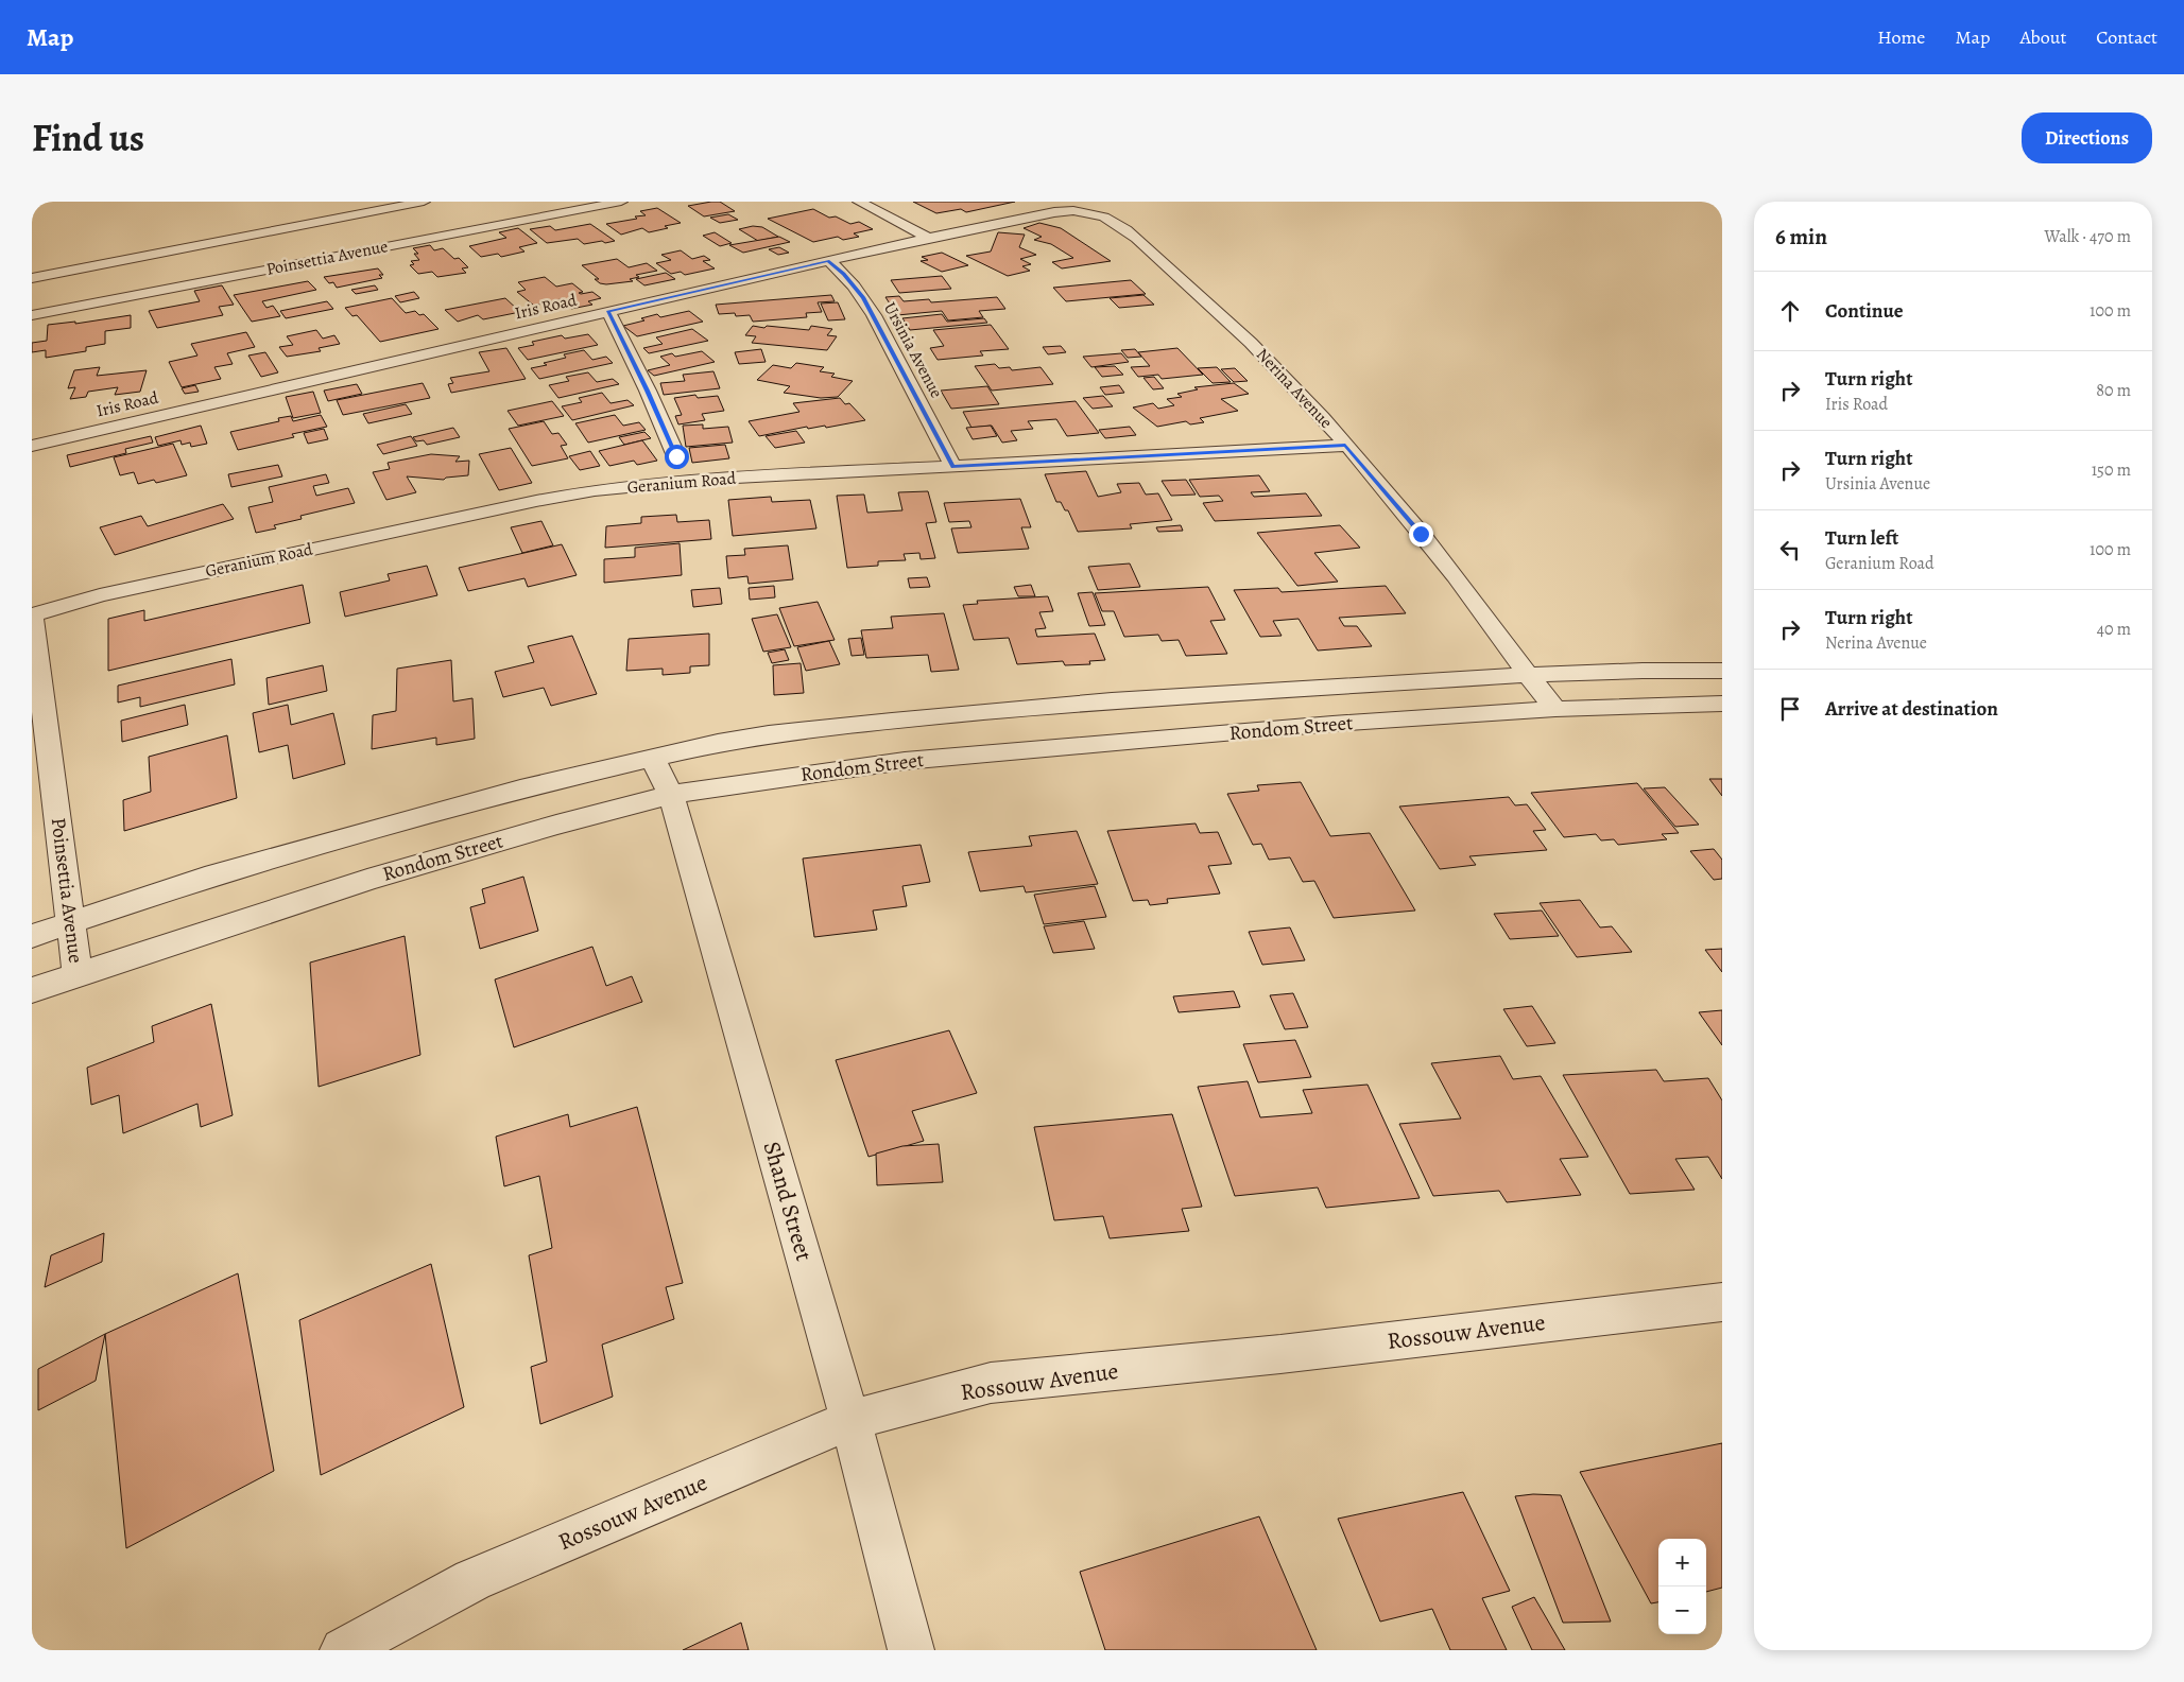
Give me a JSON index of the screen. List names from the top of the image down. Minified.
{"streets":{"street":["Poinsettia Avenue","Iris Road","Ursinia Avenue","Nerina Avenue","Geranium Road","Rondom Street","Shand Street","Rossouw Avenue"]},"crossings":[["Poinsettia Avenue","Geranium Road"],["Poinsettia Avenue","Rondom Street"],["Iris Road","Ursinia Avenue"],["Iris Road","Nerina Avenue"],["Ursinia Avenue","Geranium Road"],["Nerina Avenue","Geranium Road"],["Nerina Avenue","Rondom Street"],["Rondom Street","Shand Street"],["Shand Street","Rossouw Avenue"]],"page":{"header":"Map","nav":["Home","Map","About","Contact"],"title":"Find us","buttons":"Directions","heading":["6 min","Walk · 470 m"],"list":[["Continue","100 m"],["Turn right","Iris Road","80 m"],["Turn right","Ursinia Avenue","150 m"],["Turn left","Geranium Road","100 m"],["Turn right","Nerina Avenue","40 m"],"Arrive at destination"],"map_buttons":["+","−"]}}
